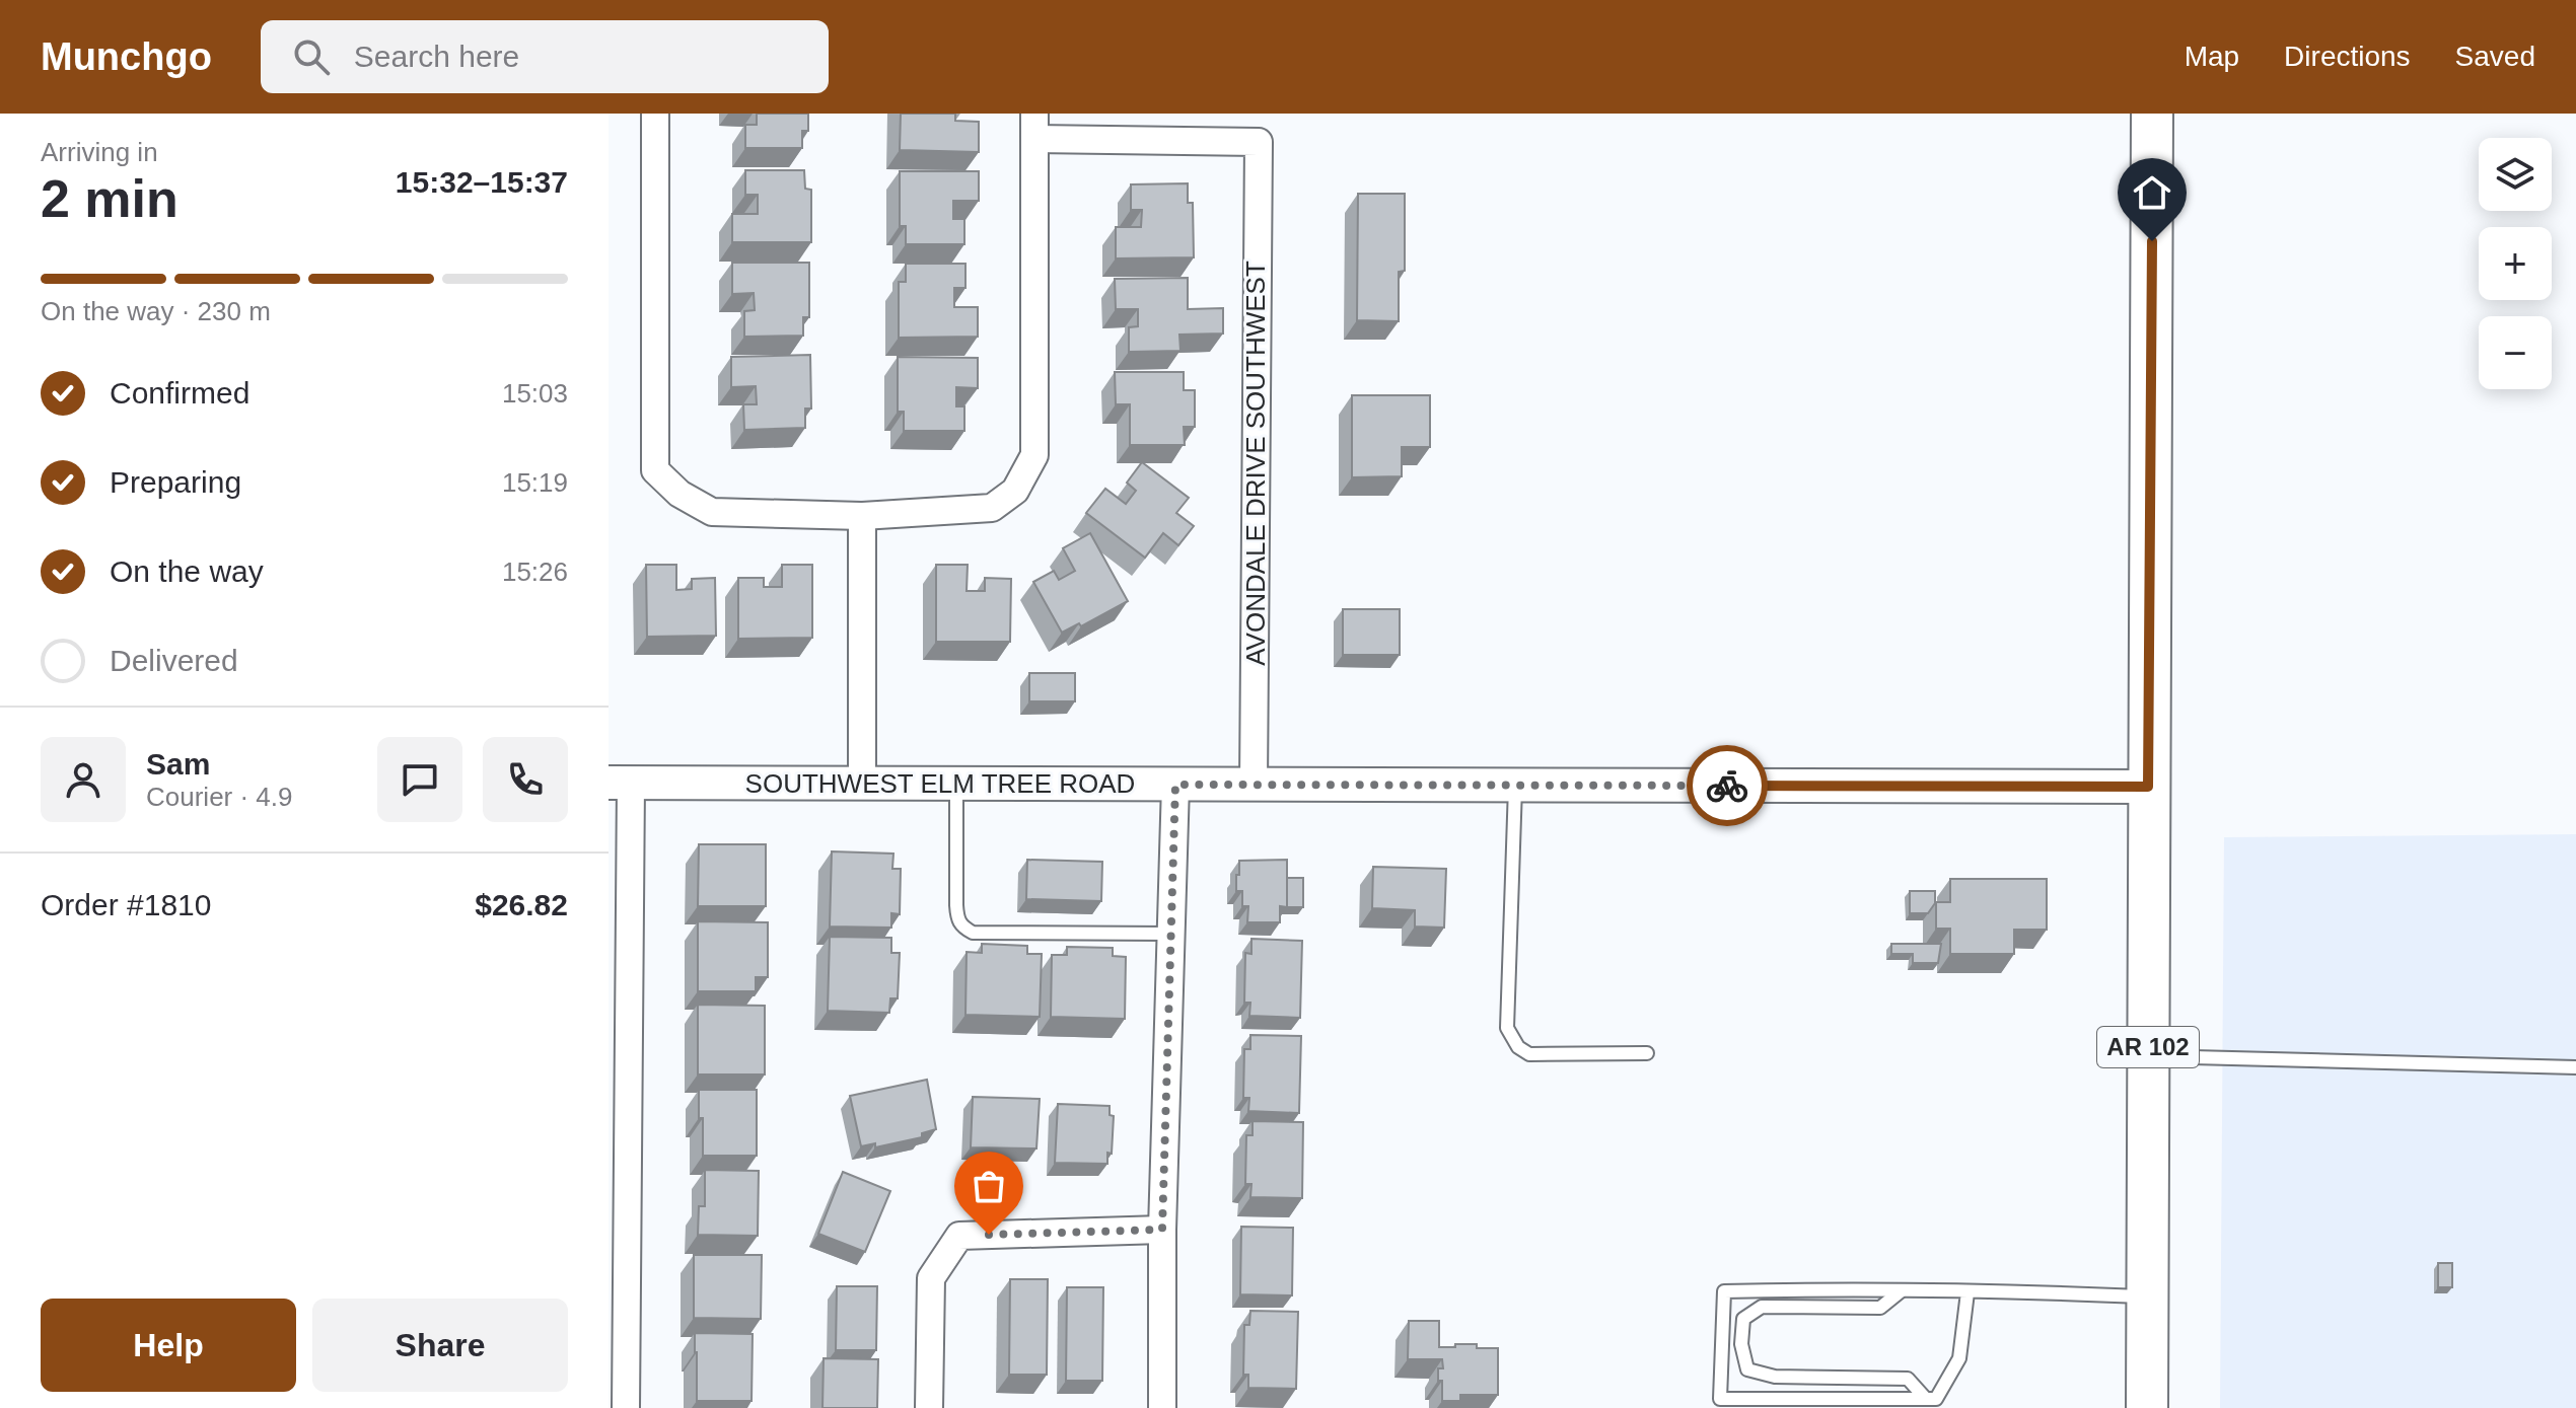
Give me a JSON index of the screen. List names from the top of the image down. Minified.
{"streets":{"main road":["AR 102"],"street":["AVONDALE DRIVE SOUTHWEST","SOUTHWEST ELM TREE ROAD"]},"crossings":[["AVONDALE DRIVE SOUTHWEST","SOUTHWEST ELM TREE ROAD"],["SOUTHWEST ELM TREE ROAD","AR 102"]],"page":{"header":"Munchgo","search":"Search here","nav":["Map","Directions","Saved"],"heading":["2 min","Arriving in","15:32–15:37"],"panel":["Sam","Courier · 4.9","Order #1810","$26.82"],"map_buttons":["+","−"],"bar":"On the way · 230 m","list":[["Confirmed","15:03"],["Preparing","15:19"],["On the way","15:26"],"Delivered"],"buttons":["Help","Share"]}}
